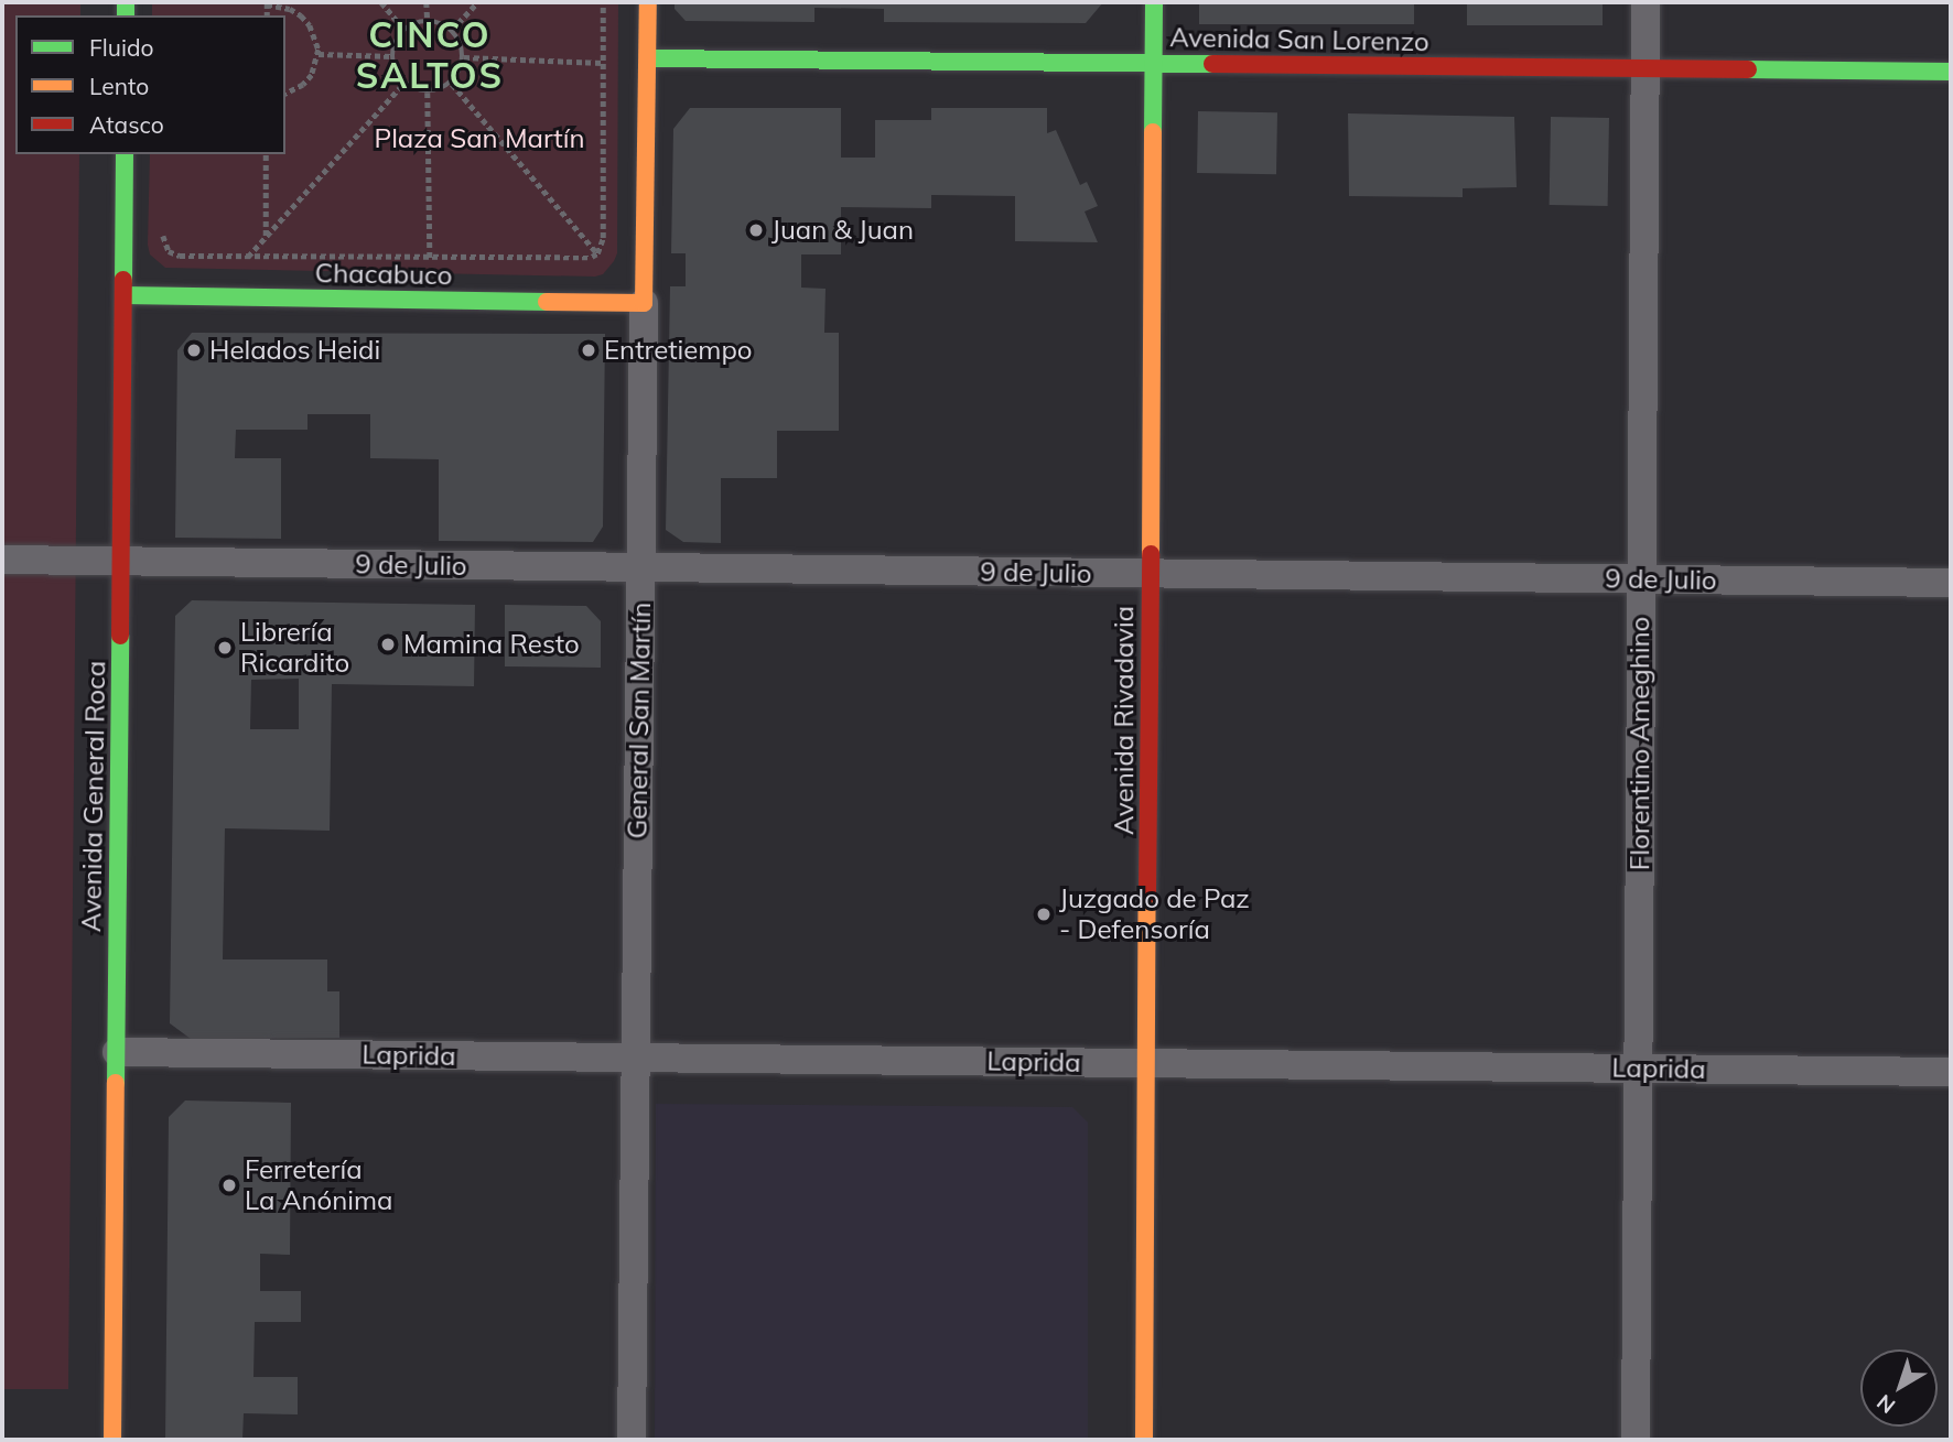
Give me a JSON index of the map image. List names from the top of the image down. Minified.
{"streets":{"main road":["Avenida San Lorenzo","Chacabuco","General San Martín","Avenida Rivadavia","Avenida General Roca"],"street":["9 de Julio","Florentino Ameghino","Laprida"]},"crossings":[["Avenida San Lorenzo","General San Martín"],["Avenida San Lorenzo","Avenida Rivadavia"],["Avenida San Lorenzo","Florentino Ameghino"],["Chacabuco","General San Martín"],["Chacabuco","Avenida General Roca"],["9 de Julio","General San Martín"],["9 de Julio","Avenida Rivadavia"],["9 de Julio","Florentino Ameghino"],["9 de Julio","Avenida General Roca"],["General San Martín","Laprida"],["Avenida Rivadavia","Laprida"],["Florentino Ameghino","Laprida"],["Avenida General Roca","Laprida"]],"districts":["CINCO SALTOS"],"parks":["Plaza San Martín"],"places":["Juan & Juan","Helados Heidi","Entretiempo","Mamina Resto","Librería Ricardito","Juzgado de Paz - Defensoría","Ferretería La Anónima"],"legend":["Fluido","Lento","Atasco"],"north":"bottom left"}
